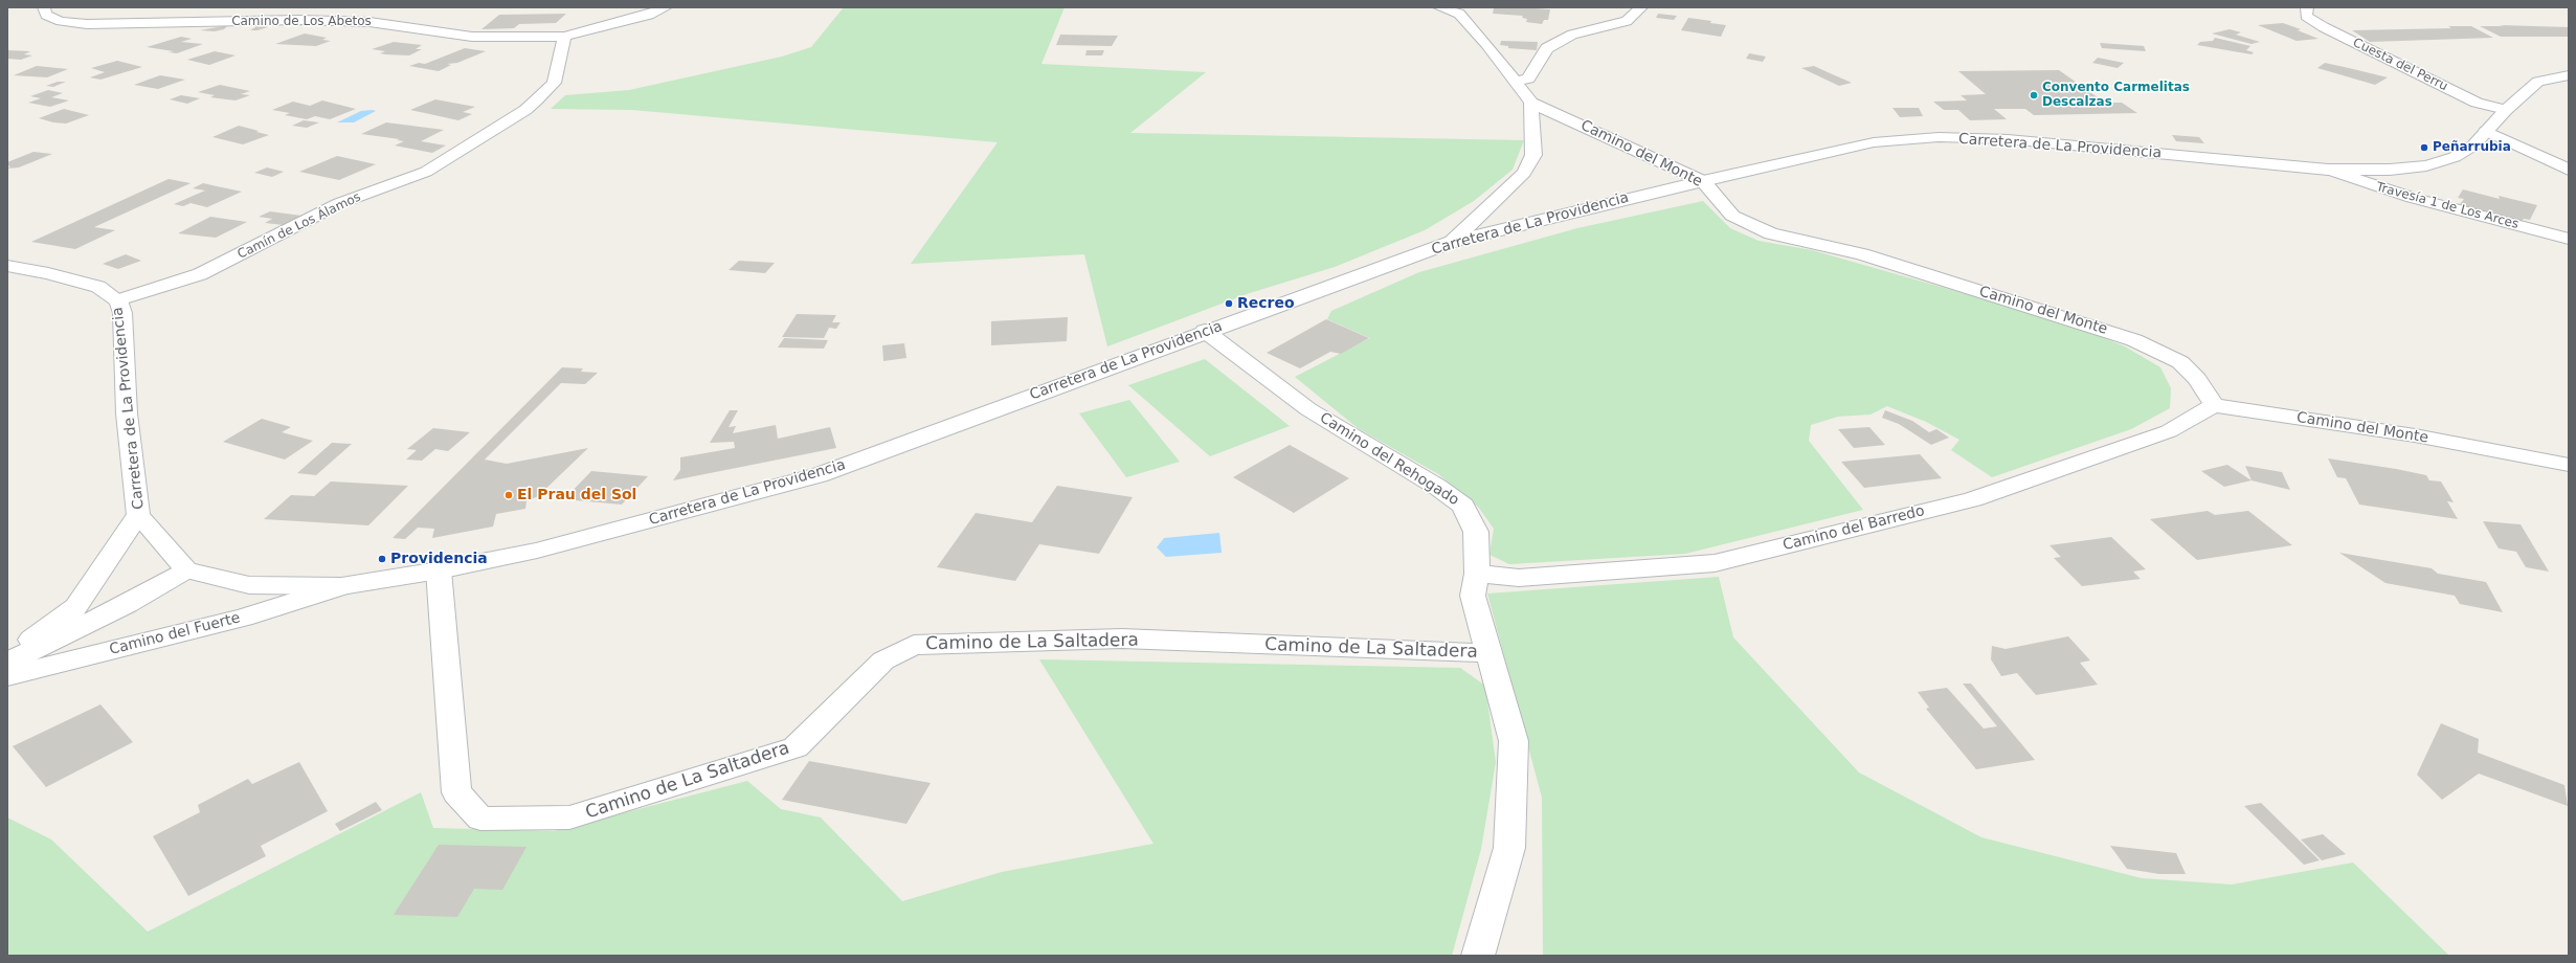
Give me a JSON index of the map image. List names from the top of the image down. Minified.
{"streets":{"street":["Camino de Los Abetos","Cuesta del Perru","Carretera de La Providencia","Camino del Monte","Travesía 1 de Los Arces","Camín de Los Álamos","Camino del Rehogado","Camino del Barredo","Camino del Fuerte","Camino de La Saltadera"]},"crossings":[["Camino de Los Abetos","Camín de Los Álamos"],["Cuesta del Perru","Carretera de La Providencia"],["Carretera de La Providencia","Camino del Monte"],["Carretera de La Providencia","Travesía 1 de Los Arces"],["Carretera de La Providencia","Camín de Los Álamos"],["Carretera de La Providencia","Camino del Rehogado"],["Carretera de La Providencia","Camino del Fuerte"],["Carretera de La Providencia","Camino de La Saltadera"],["Camino del Monte","Camino del Barredo"],["Camino del Rehogado","Camino del Barredo"],["Camino del Rehogado","Camino de La Saltadera"]],"places":["Convento Carmelitas Descalzas","Peñarrubia","Recreo","El Prau del Sol","Providencia"]}
